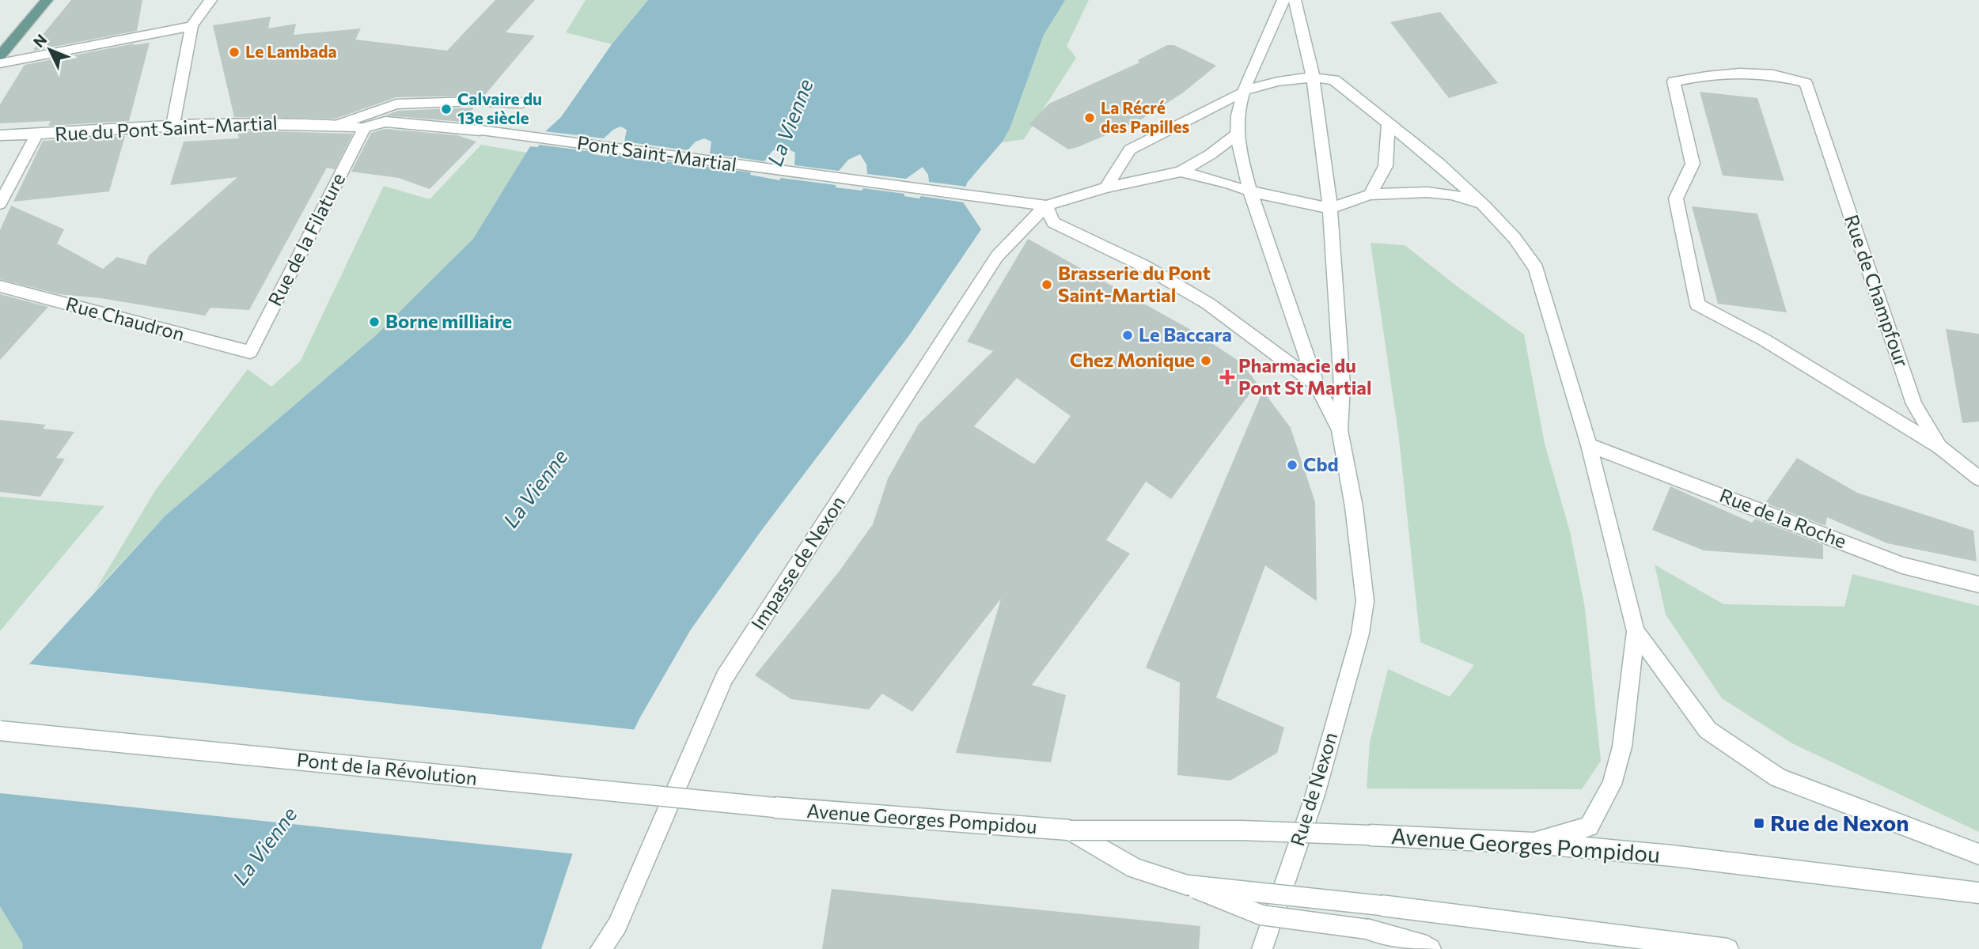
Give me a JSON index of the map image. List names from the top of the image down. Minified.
{"streets":{"street":["Rue du Pont Saint-Martial","Pont Saint-Martial","Rue de la Filature","Rue de Champfour","Rue Chaudron","Rue de la Roche","Impasse de Nexon","Pont de la Révolution","Rue de Nexon","Avenue Georges Pompidou"]},"crossings":[["Rue du Pont Saint-Martial","Pont Saint-Martial"],["Rue du Pont Saint-Martial","Rue de la Filature"],["Pont Saint-Martial","Rue de la Filature"],["Pont Saint-Martial","Impasse de Nexon"],["Rue de la Filature","Rue Chaudron"],["Pont de la Révolution","Avenue Georges Pompidou"]],"water":["La Vienne"],"places":{"other":["Le Lambada","Calvaire du 13e siècle","La Récré des Papilles","Brasserie du Pont Saint-Martial","Borne milliaire","Le Baccara","Chez Monique","Cbd"],"health":["Pharmacie du Pont St Martial"],"transit":["Rue de Nexon"]},"north":"top left"}
